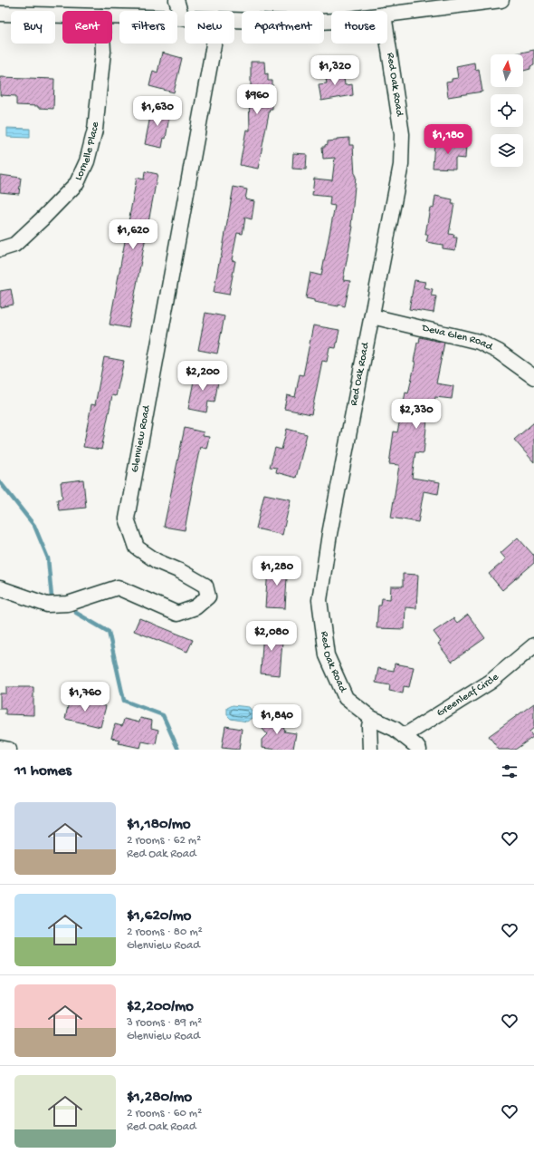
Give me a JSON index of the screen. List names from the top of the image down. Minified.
{"streets":{"street":["Red Oak Road","Lornelle Place","Deva Glen Road","Glenview Road","Greenleaf Circle"]},"crossings":[["Red Oak Road","Deva Glen Road"],["Red Oak Road","Greenleaf Circle"]],"north":"top","page":{"chip":["Buy","Rent","Filters","New","Apartment","House"],"price":["$1,320","$960","$1,630","$1,180","$1,620","$2,200","$2,330","$1,280","$2,080","$1,760","$1,840"],"heading":"11 homes","list":[{"name":"$1,180/mo","note":"2 rooms · 62 m² · Red Oak Road"},{"name":"$1,620/mo","note":"2 rooms · 80 m² · Glenview Road"},{"name":"$2,200/mo","note":"3 rooms · 89 m² · Glenview Road"},{"name":"$1,280/mo","note":"2 rooms · 60 m² · Red Oak Road"}]}}
